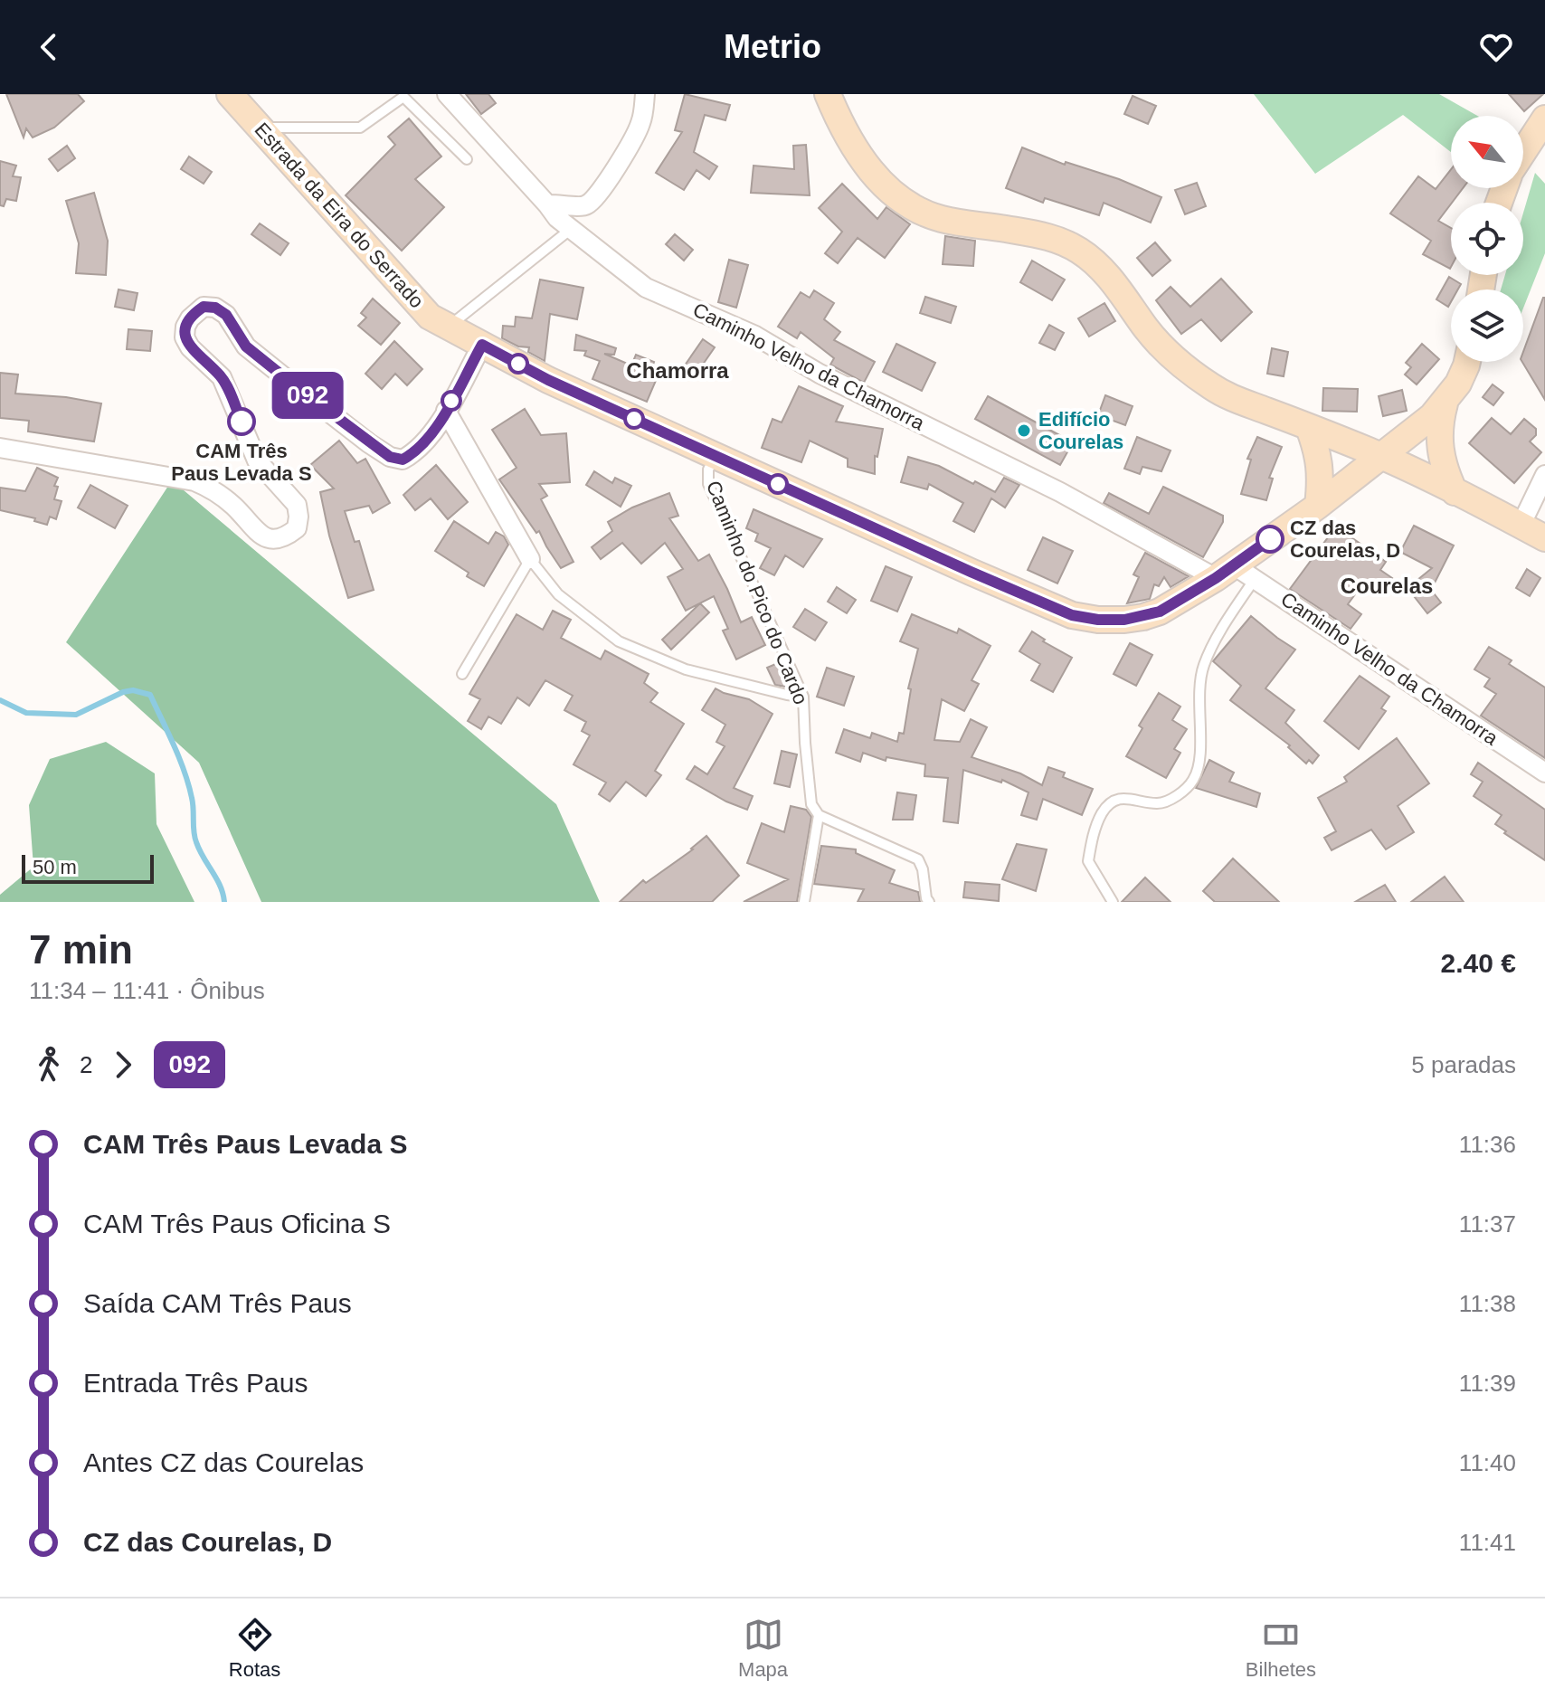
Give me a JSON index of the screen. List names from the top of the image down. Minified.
{"streets":{"main road":["Estrada da Eira do Serrado"],"street":["Caminho Velho da Chamorra"],"lane":["Caminho do Pico do Cardo"]},"crossings":[["Estrada da Eira do Serrado","Caminho Velho da Chamorra"],["Estrada da Eira do Serrado","Caminho do Pico do Cardo"]],"districts":["Chamorra","Courelas"],"places":["CAM Três Paus Levada S","Edifício Courelas","CZ das Courelas, D"],"lines":["bus line 092"],"scale_bar":"50 m","north":"top left","page":{"header":"Metrio","on_map":"092","scale":"50 m","heading":["7 min","11:34 – 11:41 · Ônibus","2.40 €"],"legs":["2","092","5 paradas"],"list":[{"name":"CAM Três Paus Levada S","value":"11:36"},{"name":"CAM Três Paus Oficina S","value":"11:37"},{"name":"Saída CAM Três Paus","value":"11:38"},{"name":"Entrada Três Paus","value":"11:39"},{"name":"Antes CZ das Courelas","value":"11:40"},{"name":"CZ das Courelas, D","value":"11:41"}],"tabs":["Rotas","Mapa","Bilhetes"]}}
